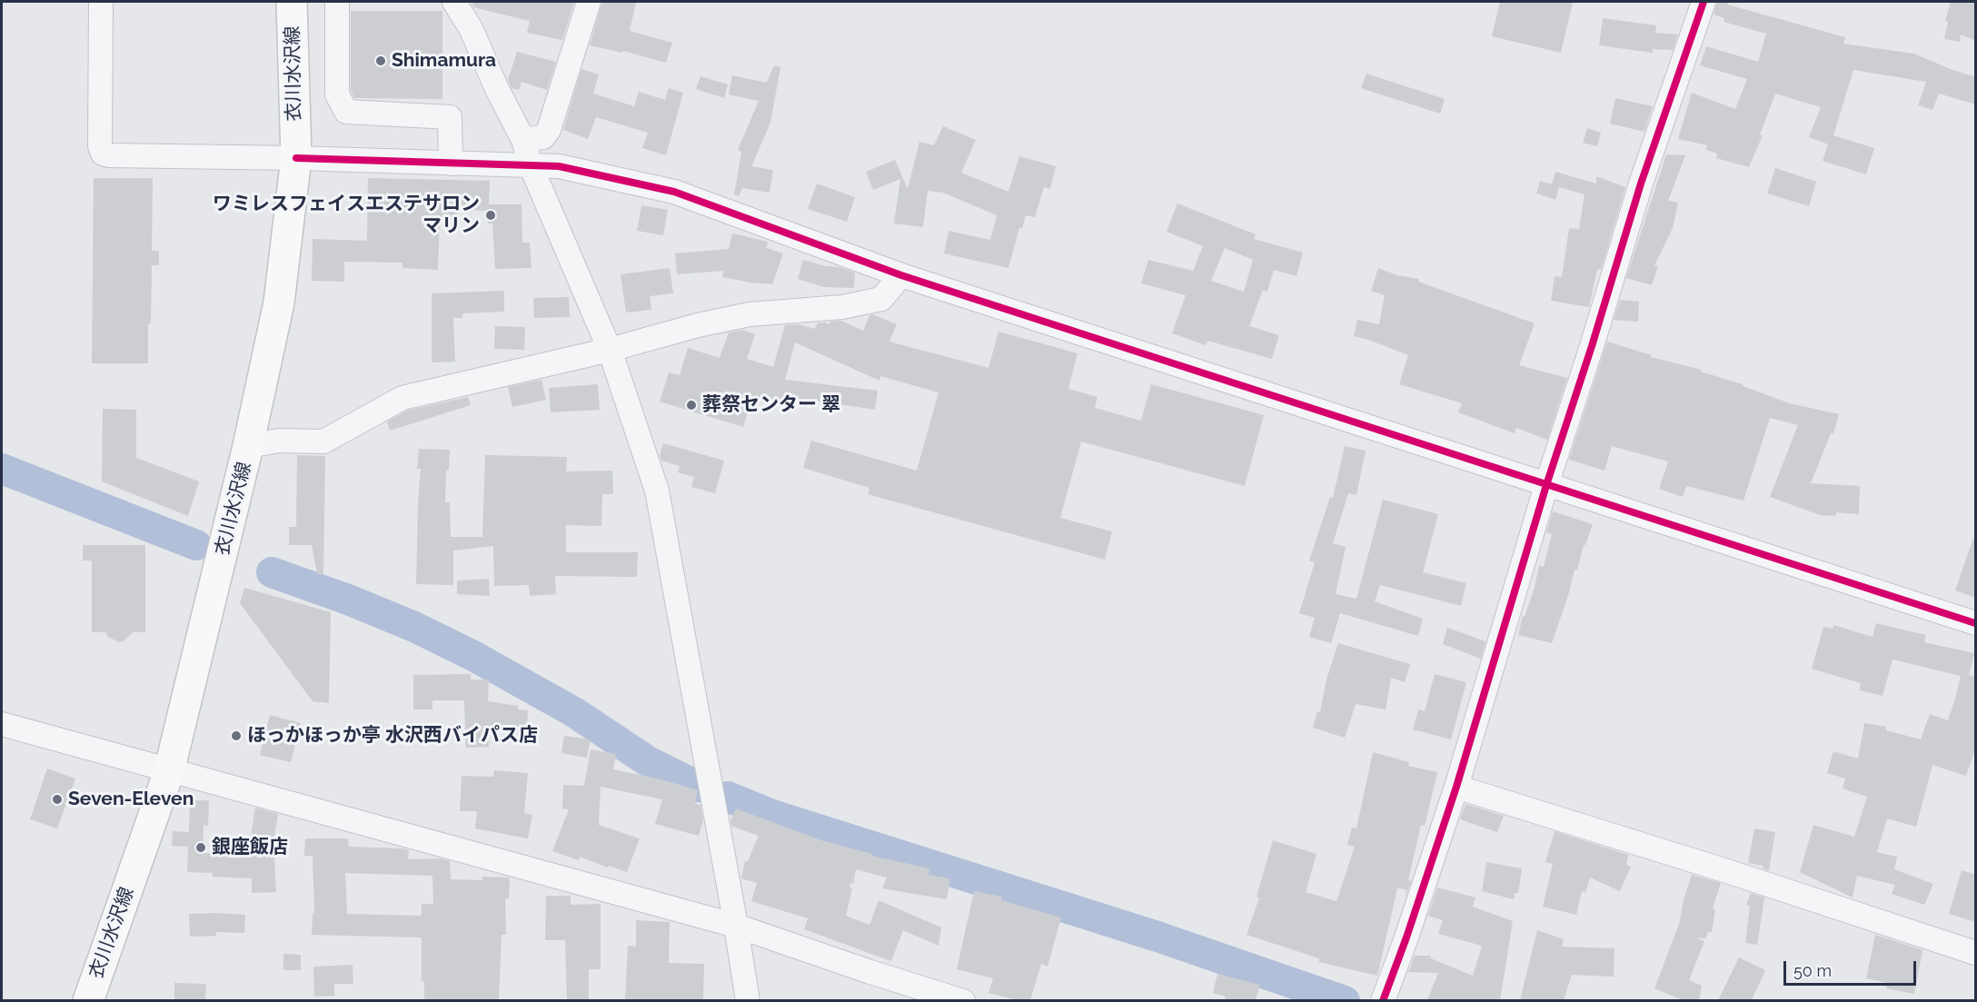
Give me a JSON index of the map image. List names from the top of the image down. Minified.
{"streets":{"main road":["衣川水沢線"]},"places":["Shimamura","ワミレスフェイスエステサロン マリン","葬祭センター 翠","ほっかほっか亭 水沢西バイパス店","Seven-Eleven","銀座飯店"],"scale_bar":"50 m"}
